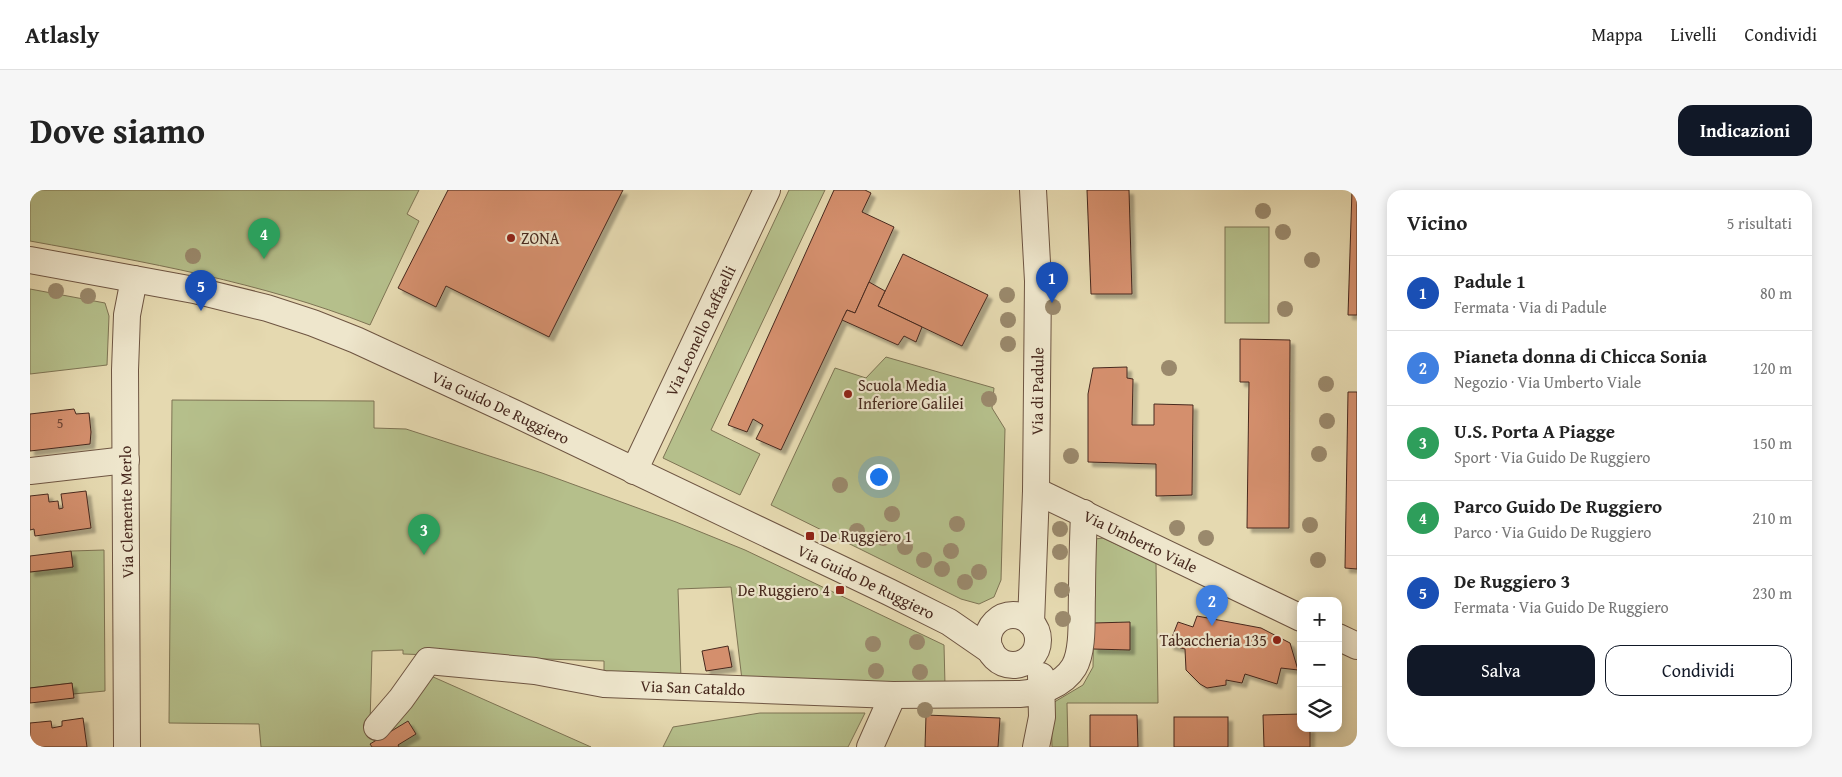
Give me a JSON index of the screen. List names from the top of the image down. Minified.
{"streets":{"street":["Via Leonello Raffaelli","Via di Padule","Via Guido De Ruggiero","Via Clemente Merlo","Via Umberto Viale","Via San Cataldo"]},"crossings":[["Via Leonello Raffaelli","Via Guido De Ruggiero"],["Via di Padule","Via Guido De Ruggiero"],["Via di Padule","Via Umberto Viale"],["Via di Padule","Via San Cataldo"],["Via Guido De Ruggiero","Via Clemente Merlo"]],"places":{"other":["ZONA","Scuola Media Inferiore Galilei","Tabaccheria 135"],"transit":["De Ruggiero 1","De Ruggiero 4"]},"house_numbers":["5"],"page":{"header":"Atlasly","nav":["Mappa","Livelli","Condividi"],"title":"Dove siamo","buttons":["Indicazioni",["Salva","Condividi"]],"heading":["Vicino","5 risultati"],"pins":["4","1","5","3","2"],"list":[{"mark":"1","name":"Padule 1","note":"Fermata · Via di Padule","value":"80 m"},{"mark":"2","name":"Pianeta donna di Chicca Sonia","note":"Negozio · Via Umberto Viale","value":"120 m"},{"mark":"3","name":"U.S. Porta A Piagge","note":"Sport · Via Guido De Ruggiero","value":"150 m"},{"mark":"4","name":"Parco Guido De Ruggiero","note":"Parco · Via Guido De Ruggiero","value":"210 m"},{"mark":"5","name":"De Ruggiero 3","note":"Fermata · Via Guido De Ruggiero","value":"230 m"}],"map_buttons":["+","−"]}}
